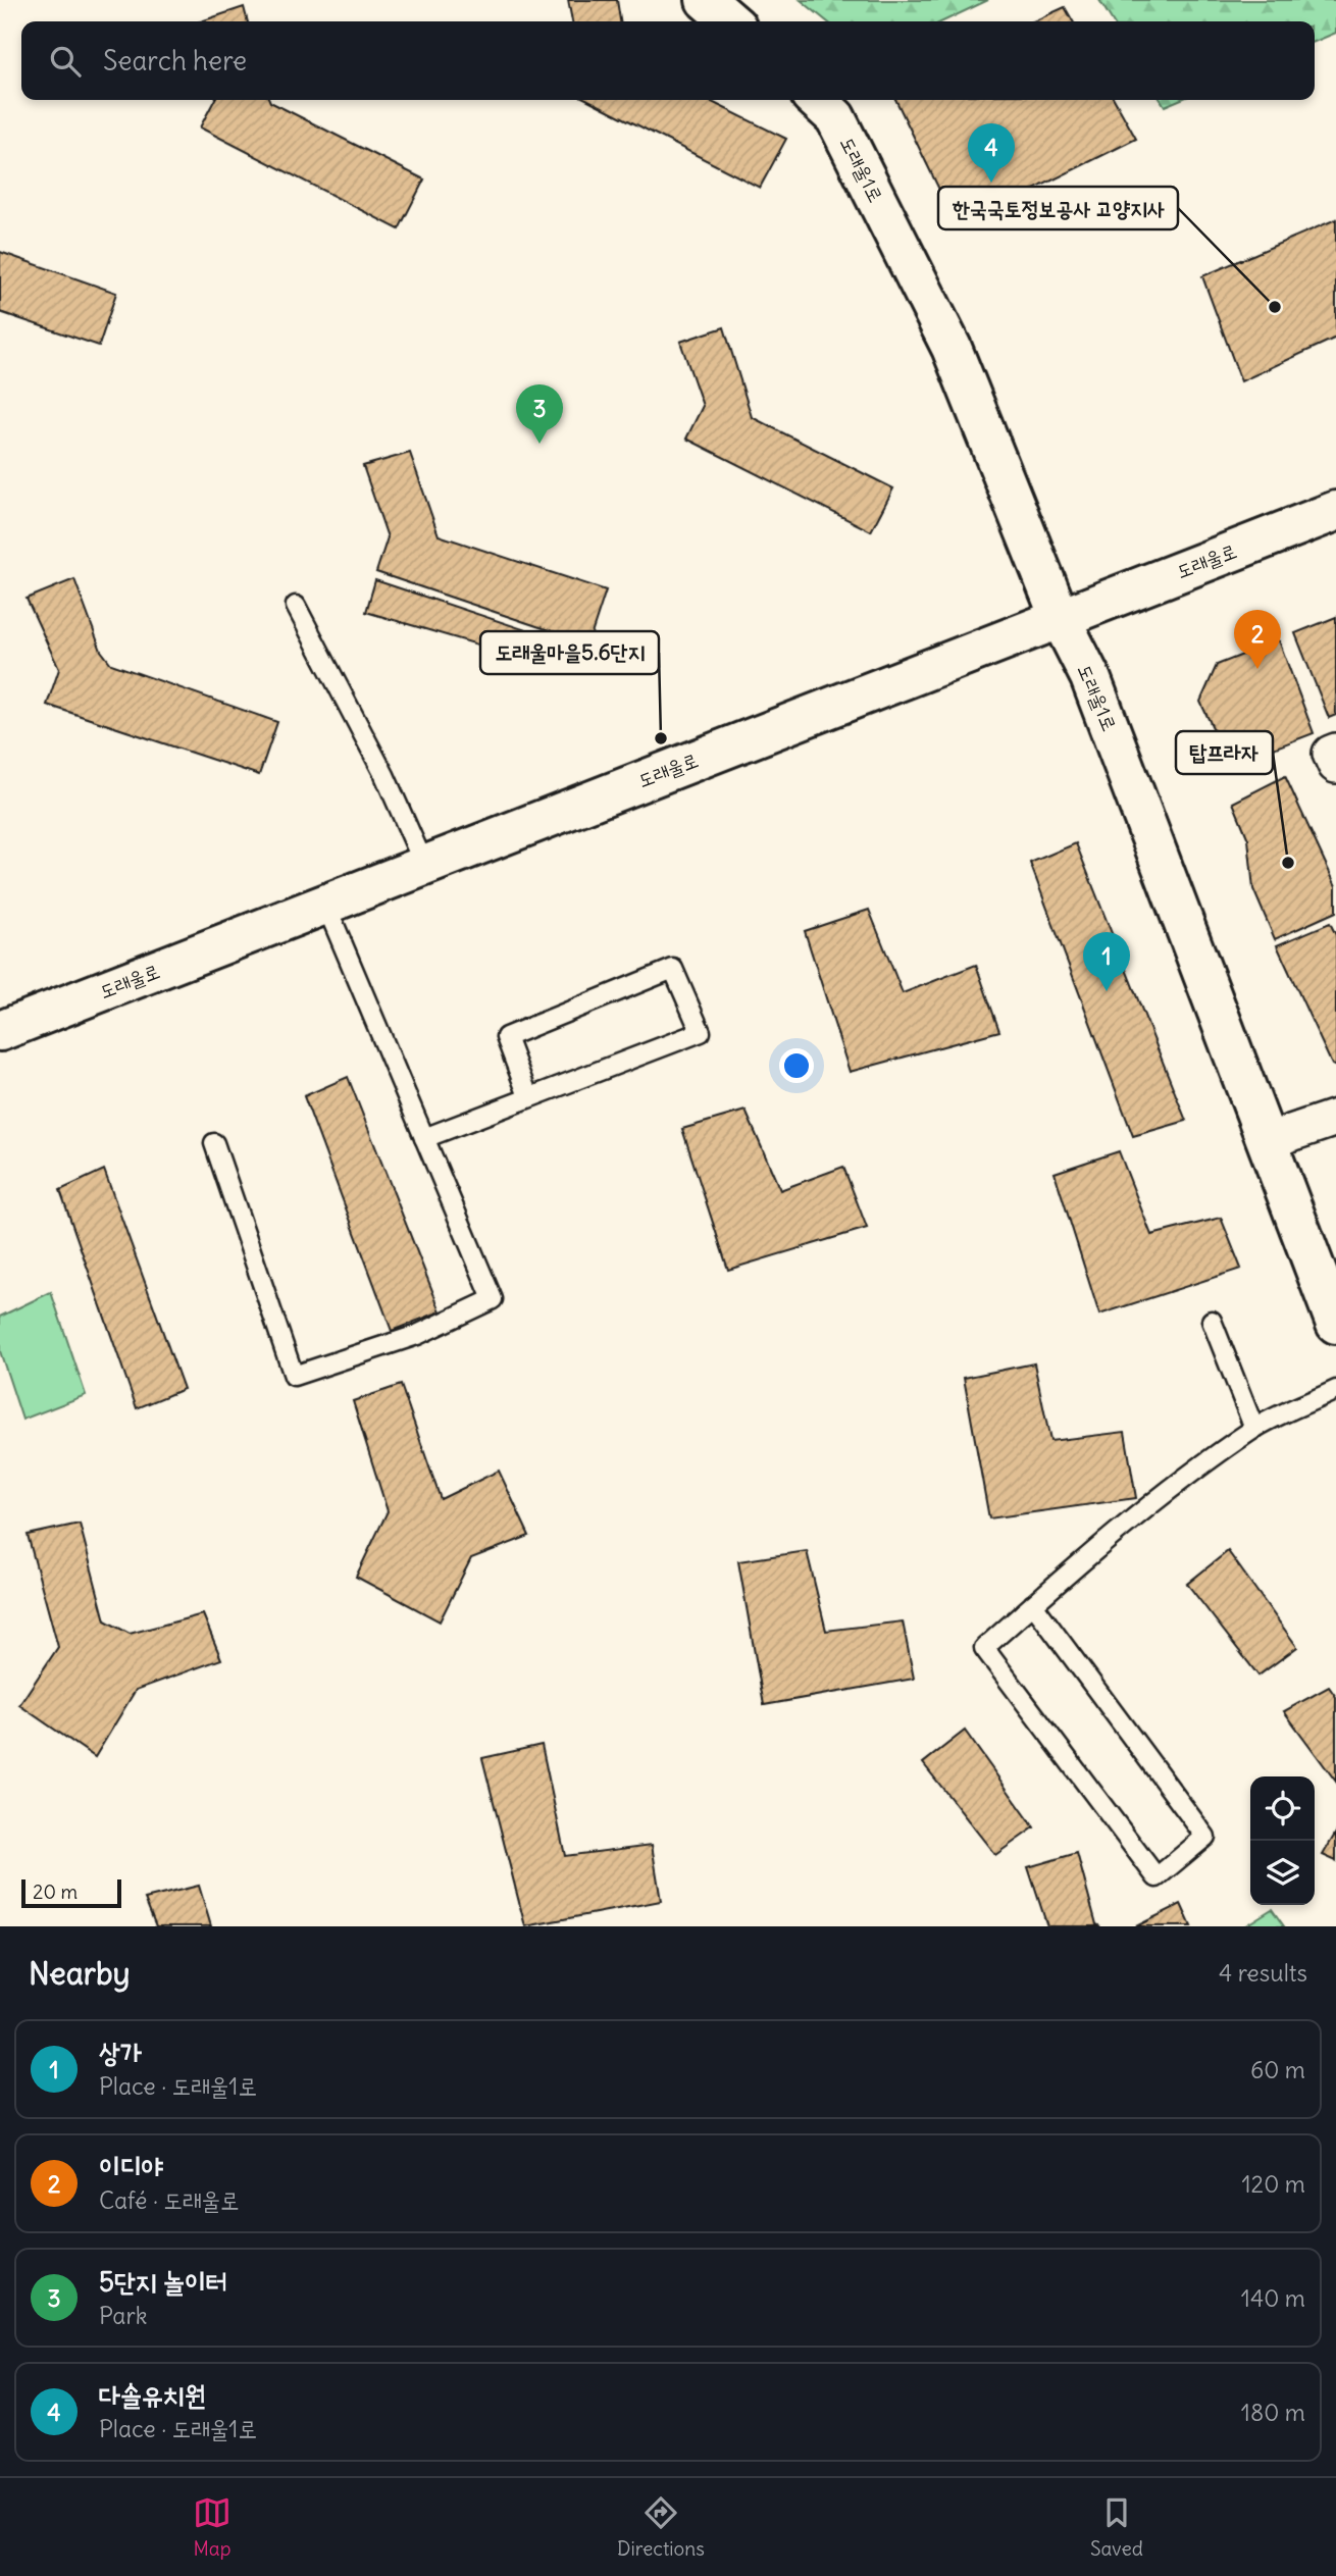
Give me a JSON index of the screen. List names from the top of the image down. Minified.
{"streets":{"main road":["도래울1로","도래울로"]},"crossings":[["도래울1로","도래울로"]],"places":["한국국토정보공사 고양지사","도래울마을5.6단지","탑프라자"],"scale_bar":"20 m","page":{"search":"Search here","pins":["4","3","2","1"],"scale":"20 m","heading":["Nearby","4 results"],"list":[{"mark":"1","name":"상가","note":"Place · 도래울1로","value":"60 m"},{"mark":"2","name":"이디야","note":"Café · 도래울로","value":"120 m"},{"mark":"3","name":"5단지 놀이터","note":"Park","value":"140 m"},{"mark":"4","name":"다솔유치원","note":"Place · 도래울1로","value":"180 m"}],"nav":["Map","Directions","Saved"]}}
